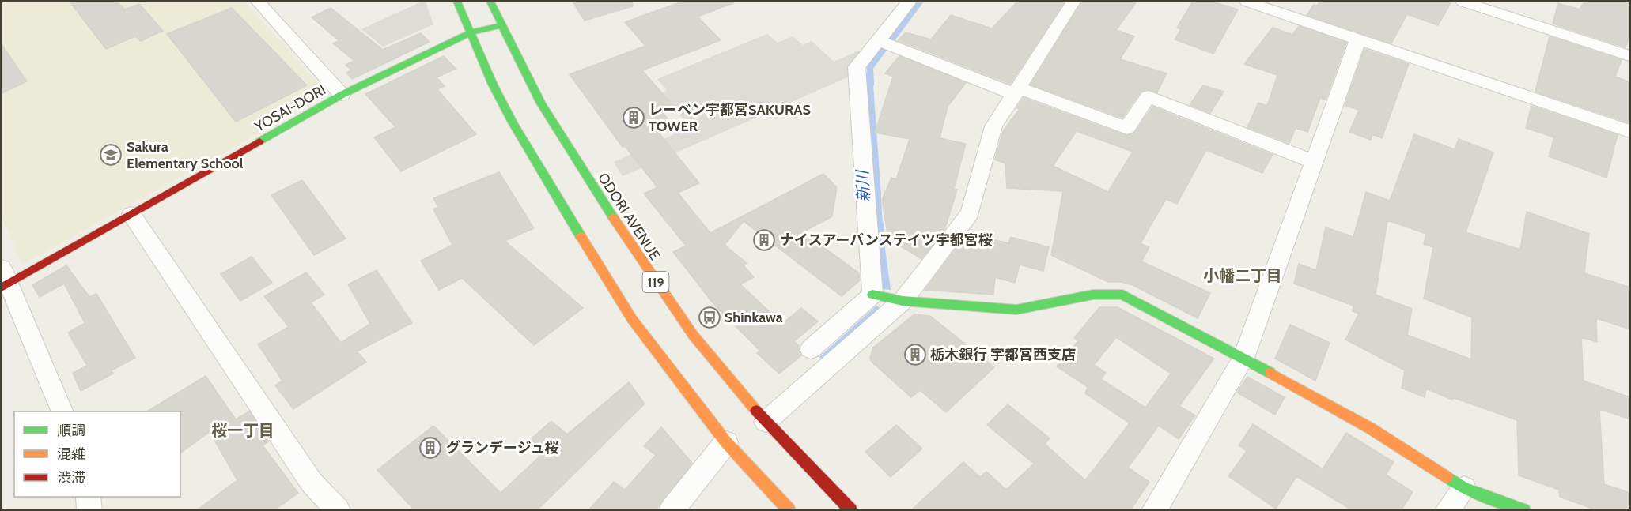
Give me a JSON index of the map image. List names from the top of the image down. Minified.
{"streets":{"main road":["YOSAI-DORI","ODORI AVENUE","119"]},"crossings":[["YOSAI-DORI","ODORI AVENUE"]],"districts":["小幡二丁目","桜一丁目"],"water":["新川"],"places":{"building":["レーベン宇都宮SAKURAS TOWER","ナイスアーバンステイツ宇都宮桜","栃木銀行 宇都宮西支店","グランデージュ桜"],"school or university":["Sakura Elementary School"],"bus stop":["Shinkawa"]},"legend":["順調","混雑","渋滞"]}
